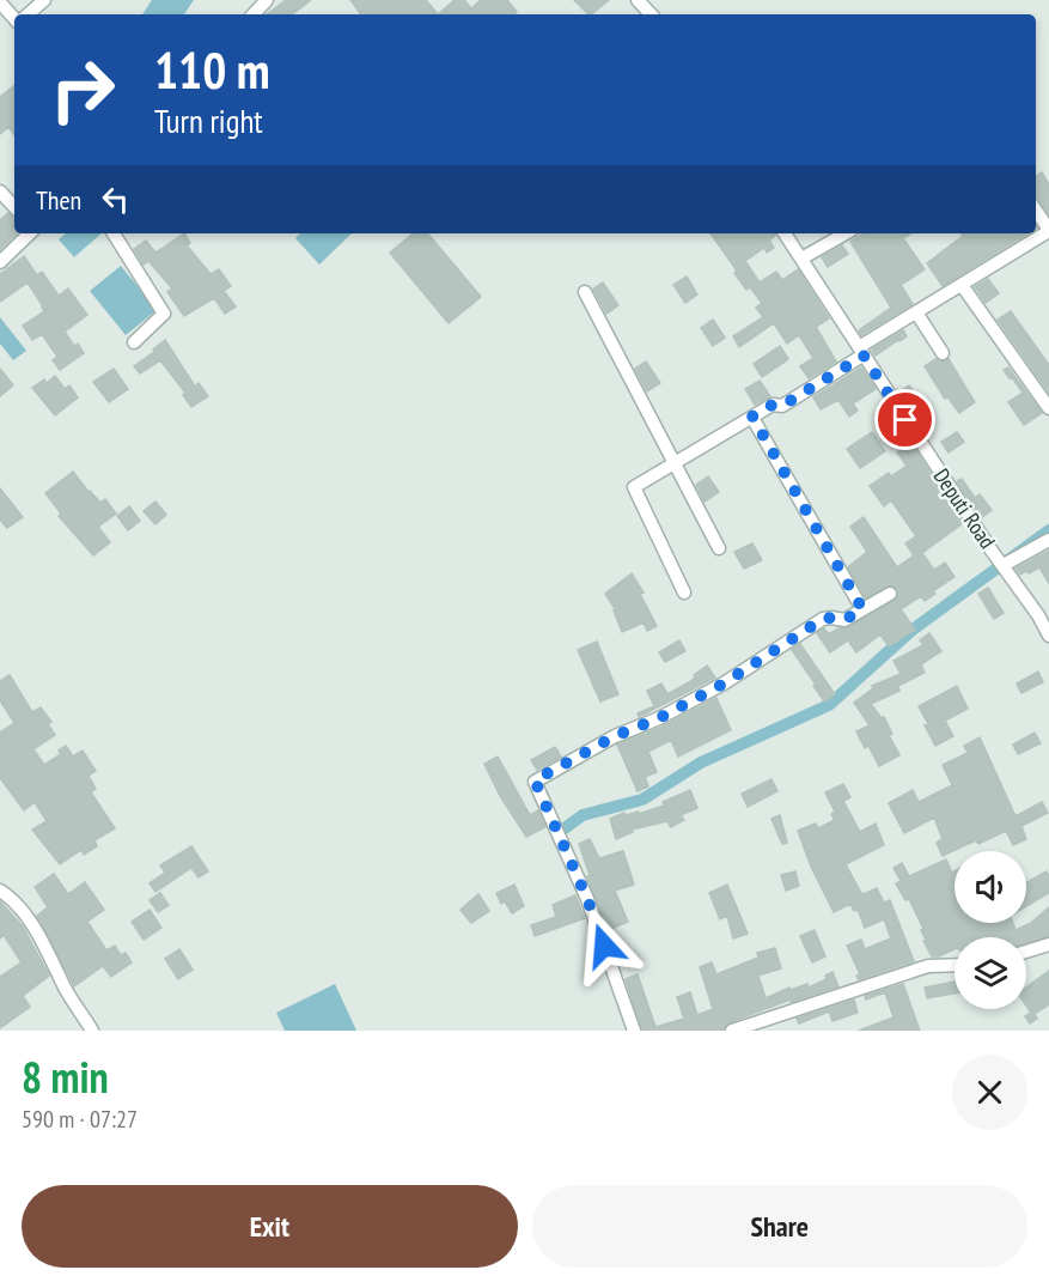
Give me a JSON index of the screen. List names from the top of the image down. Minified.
{"streets":{"street":["Deputi Road"]},"page":{"turn":["110 m","Turn right"],"then":"Then","heading":["8 min","590 m · 07:27"],"buttons":["Exit","Share"]}}
